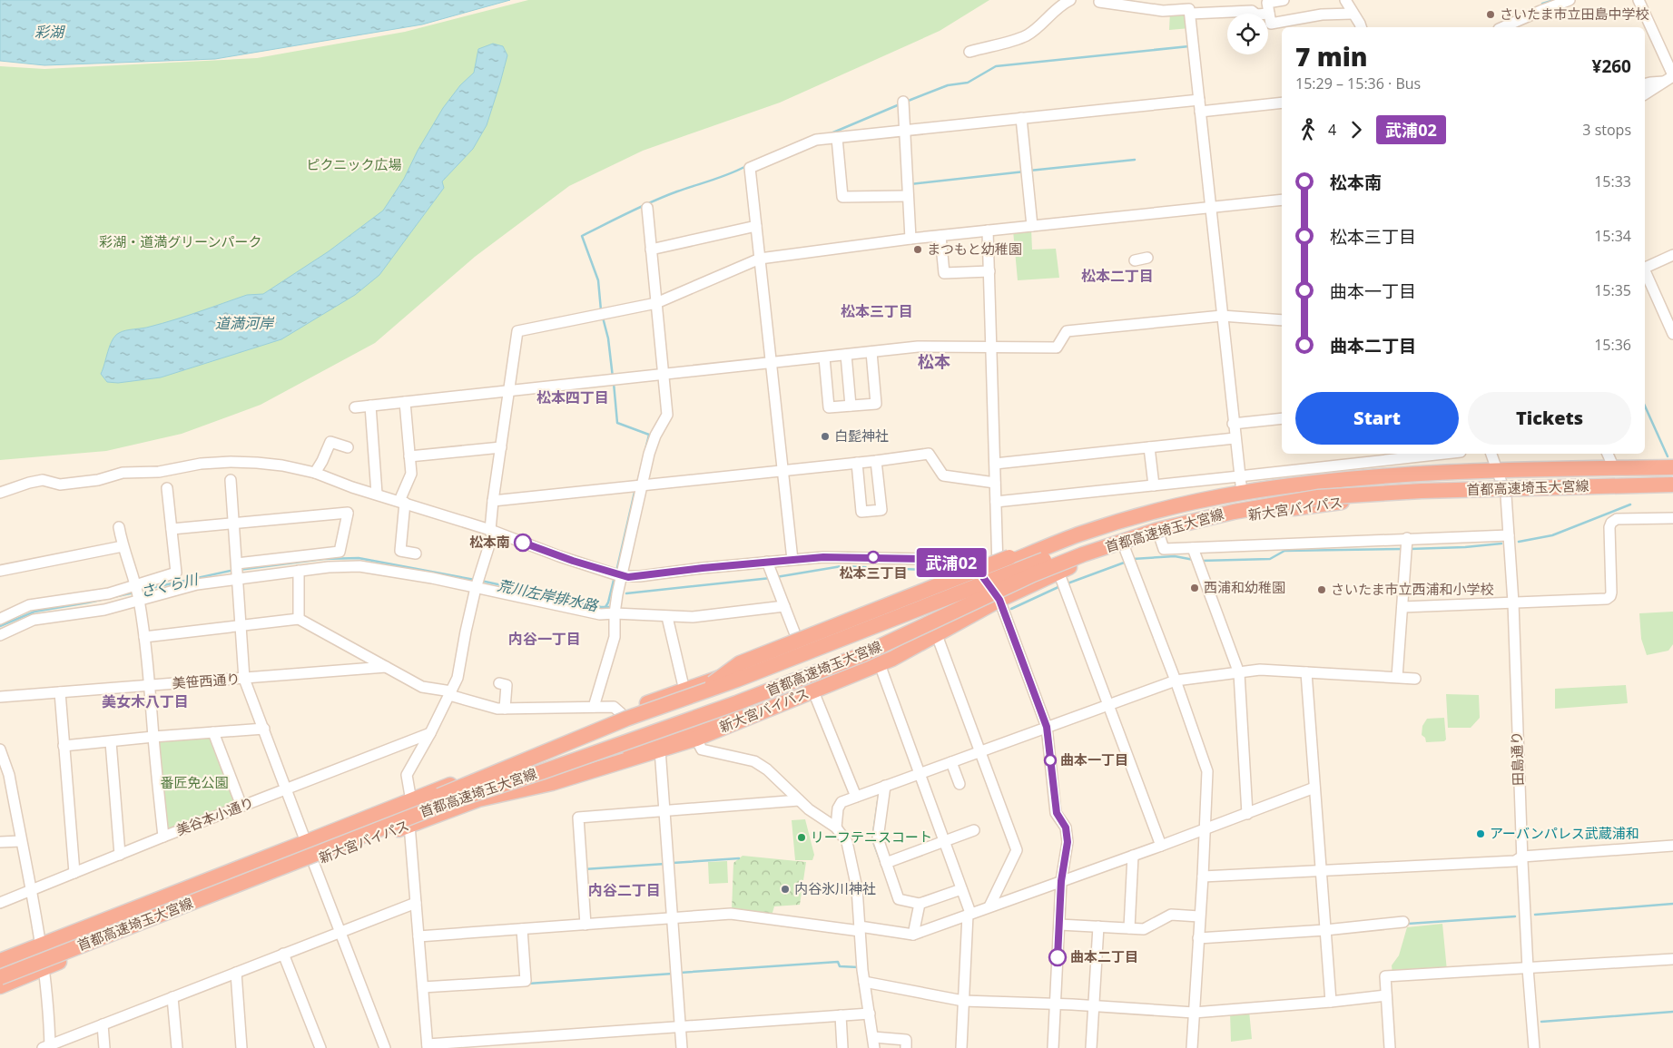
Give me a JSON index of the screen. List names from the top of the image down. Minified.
{"streets":{"highway":["首都高速埼玉大宮線","新大宮バイパス"],"street":["美笹西通り","田島通り","美谷本小通り"]},"crossings":[["新大宮バイパス","田島通り"]],"districts":["松本二丁目","松本三丁目","松本","松本四丁目","内谷一丁目","美女木八丁目","内谷二丁目"],"water":["彩湖","道満河岸","さくら川","荒川左岸排水路"],"parks":["ピクニック広場","彩湖・道満グリーンパーク","番匠免公園"],"places":["さいたま市立田島中学校","まつもと幼稚園","白髭神社","松本南","松本三丁目","西浦和幼稚園","さいたま市立西浦和小学校","曲本一丁目","アーバンパレス武蔵浦和","リーフテニスコート","内谷氷川神社","曲本二丁目"],"lines":["bus line 武浦02"],"page":{"on_map":"武浦02","heading":["7 min","15:29 – 15:36 · Bus","¥260"],"legs":["4","武浦02","3 stops"],"list":[{"name":"松本南","value":"15:33"},{"name":"松本三丁目","value":"15:34"},{"name":"曲本一丁目","value":"15:35"},{"name":"曲本二丁目","value":"15:36"}],"buttons":["Start","Tickets"]}}
